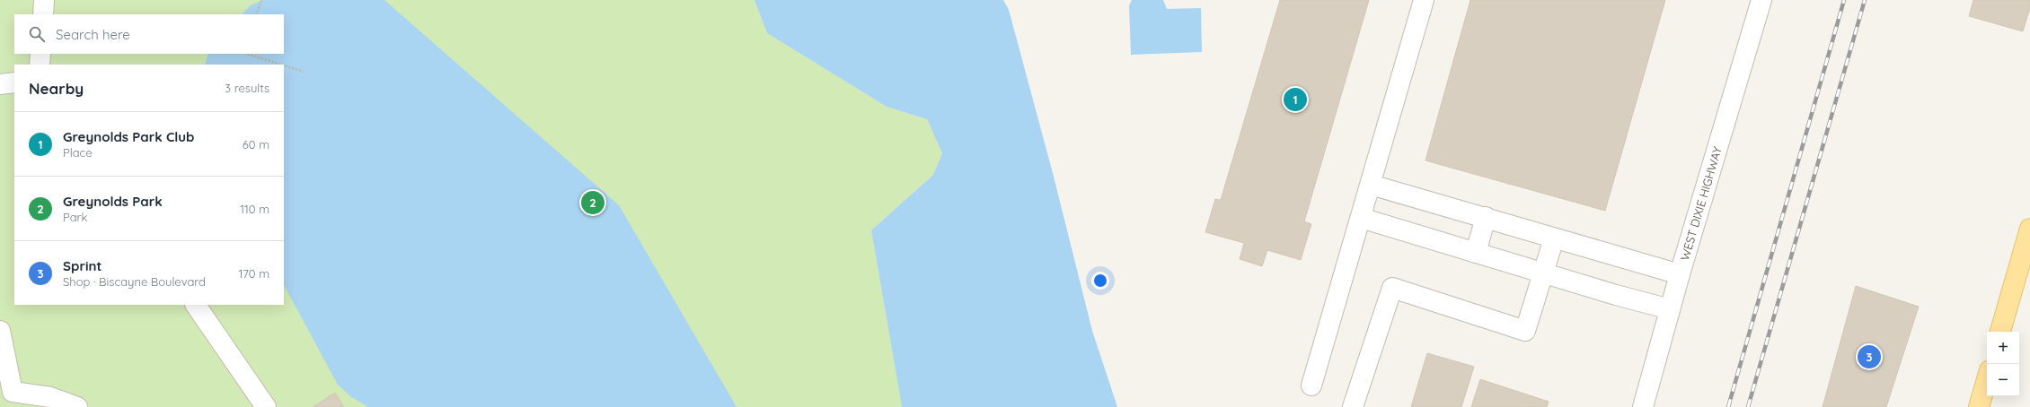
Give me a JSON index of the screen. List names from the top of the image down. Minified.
{"streets":{"street":["WEST DIXIE HIGHWAY"]},"page":{"search":"Search here","heading":["Nearby","3 results"],"pins":["1","2","3"],"list":[{"mark":"1","name":"Greynolds Park Club","note":"Place","value":"60 m"},{"mark":"2","name":"Greynolds Park","note":"Park","value":"110 m"},{"mark":"3","name":"Sprint","note":"Shop · Biscayne Boulevard","value":"170 m"}],"map_buttons":["+","−"]}}
